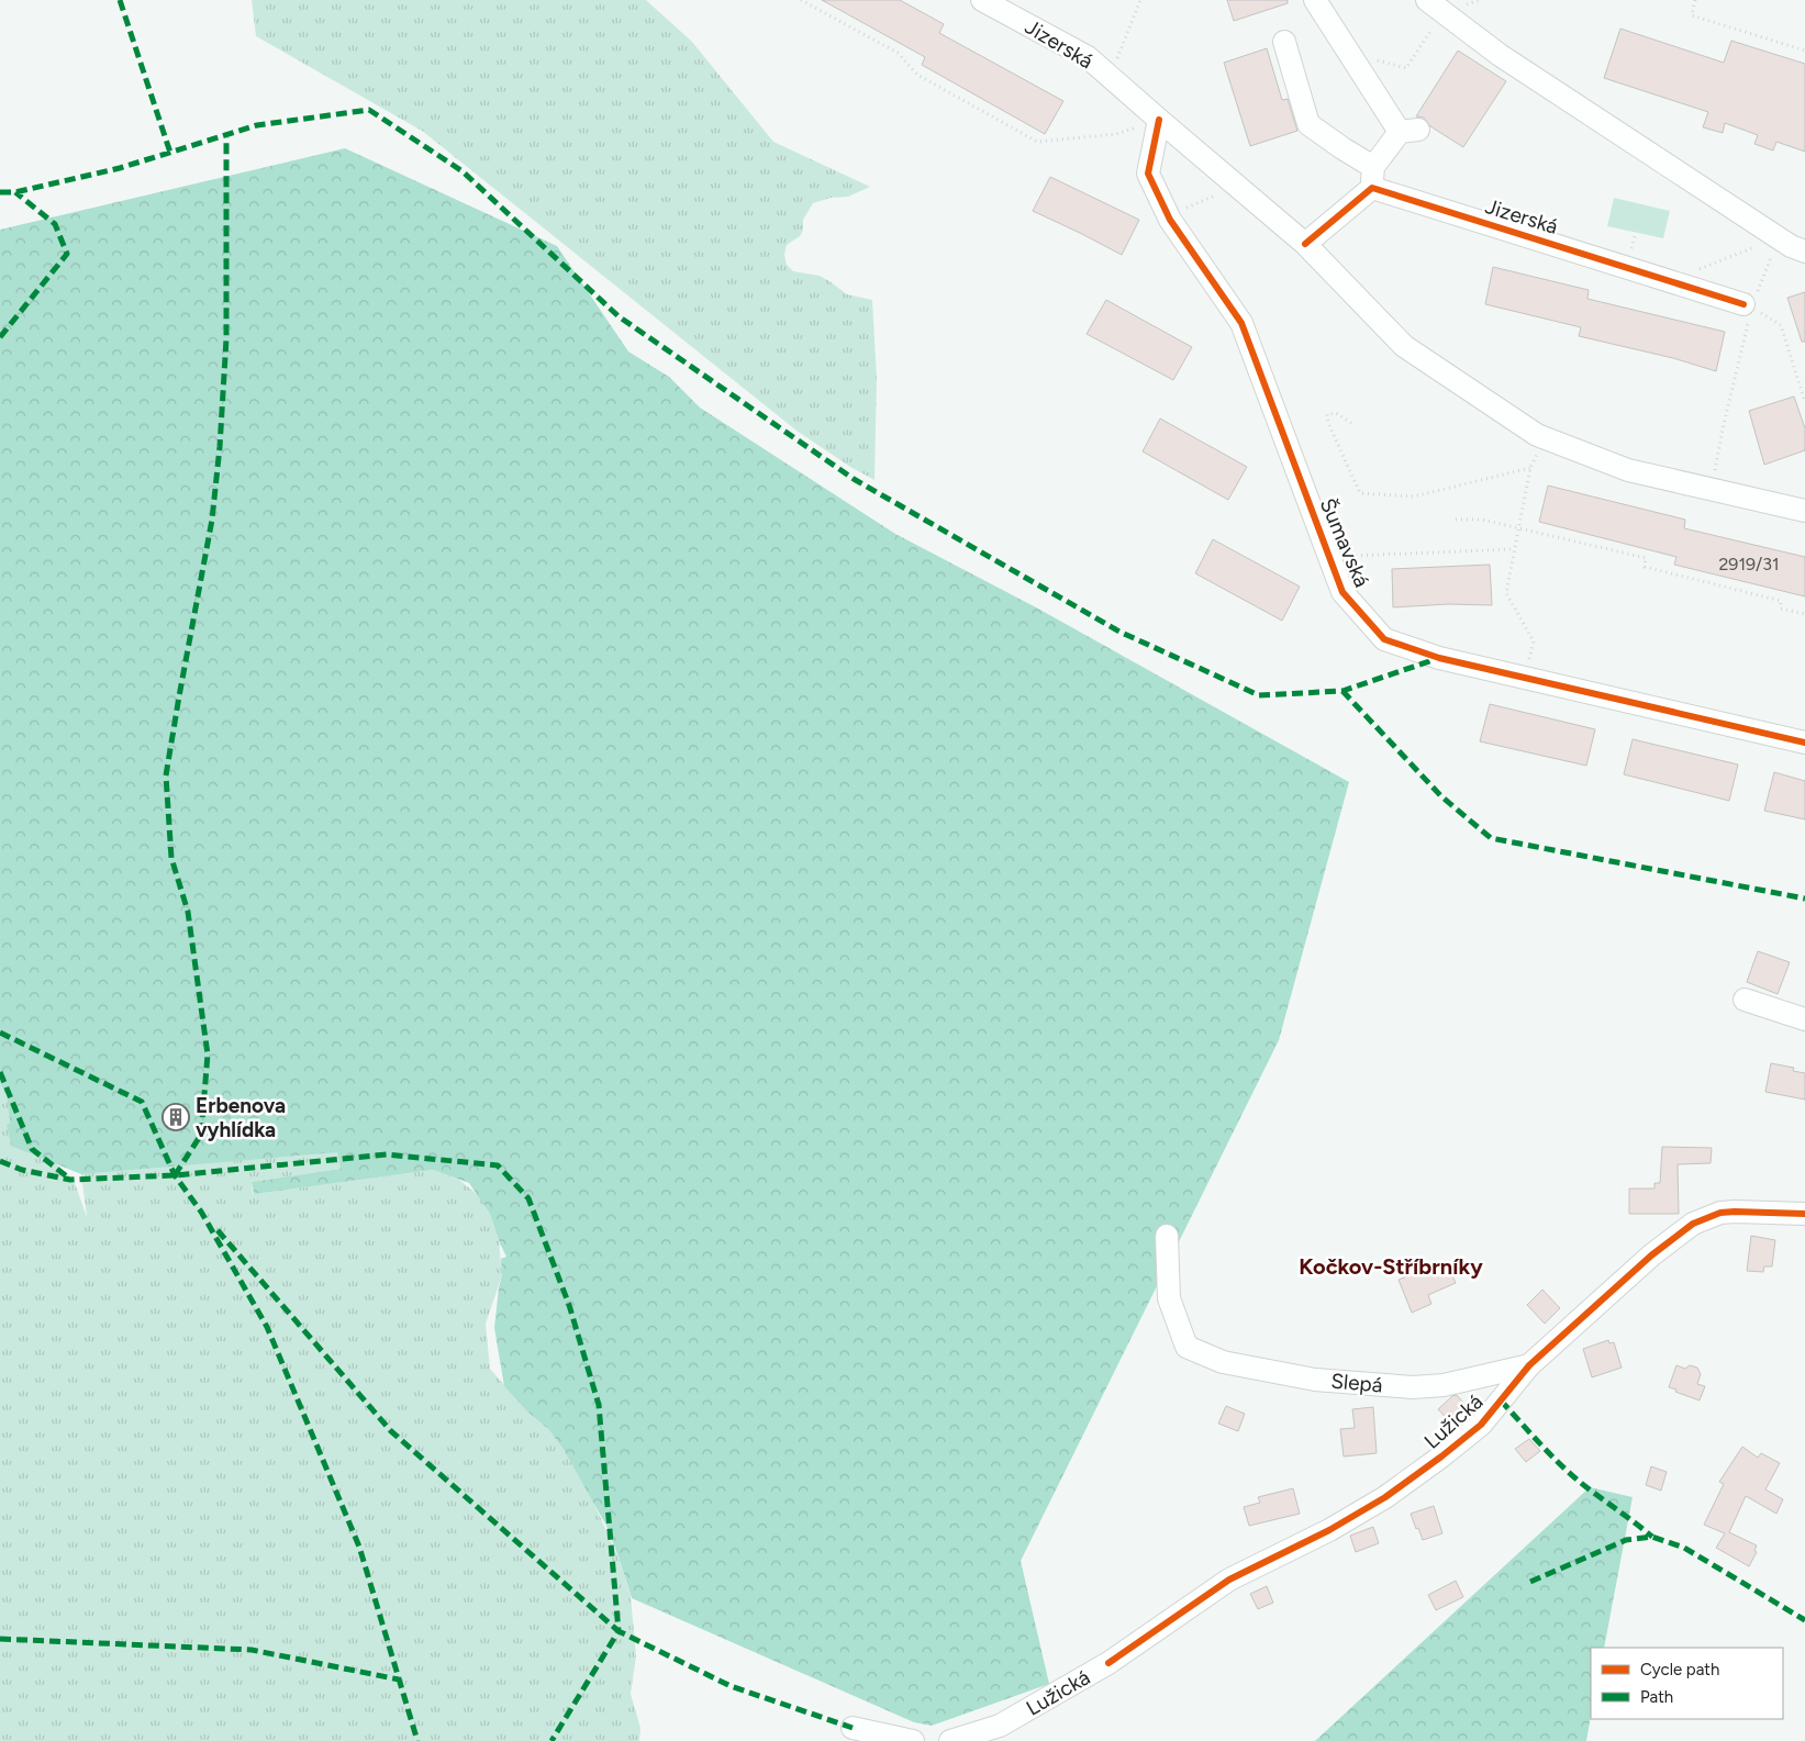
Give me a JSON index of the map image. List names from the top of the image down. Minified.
{"streets":{"street":["Jizerská","Šumavská","Slepá","Lužická"]},"crossings":[["Jizerská","Šumavská"],["Slepá","Lužická"]],"districts":["Kočkov-Stříbrníky"],"places":{"building":["Erbenova vyhlídka"]},"house_numbers":["2919/31"],"legend":["Cycle path","Path"]}
